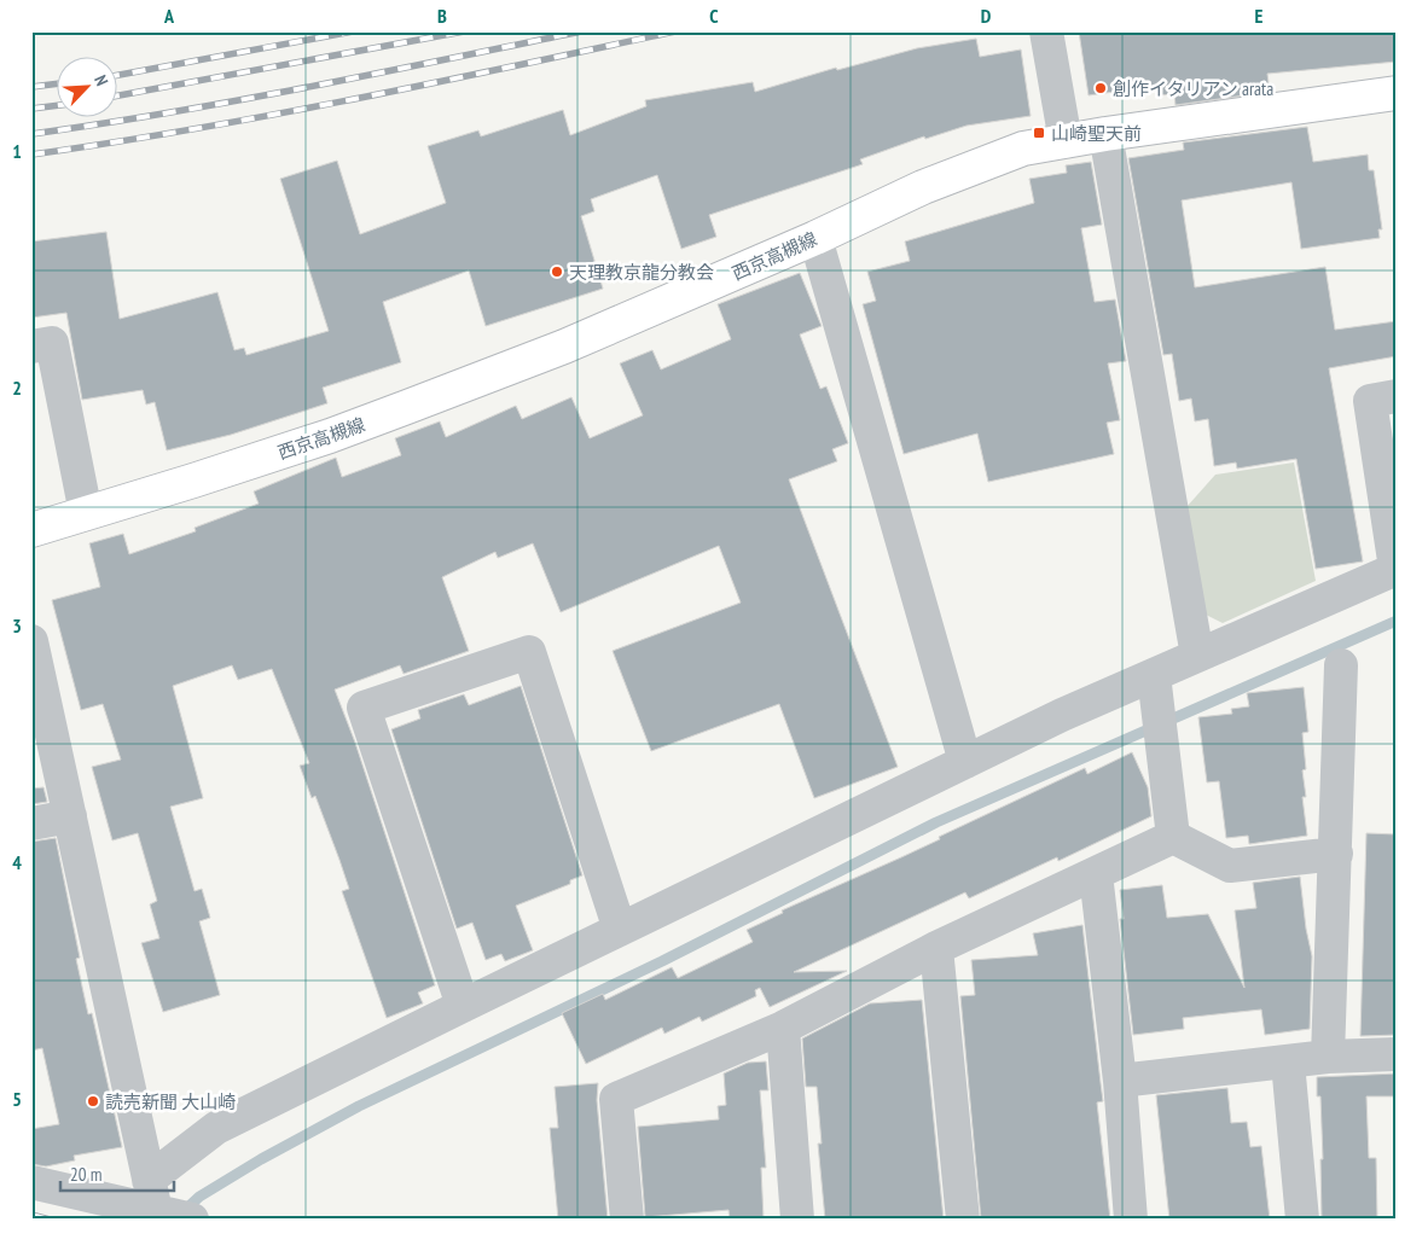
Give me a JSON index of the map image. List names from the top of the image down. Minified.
{"streets":{"main road":["西京高槻線"]},"places":{"other":["創作イタリアン arata","天理教京龍分教会","読売新聞 大山崎"],"transit":["山崎聖天前"]},"scale_bar":"20 m","north":"top right","grid":{"columns":["A","B","C","D","E"],"rows":["1","2","3","4","5"]}}
